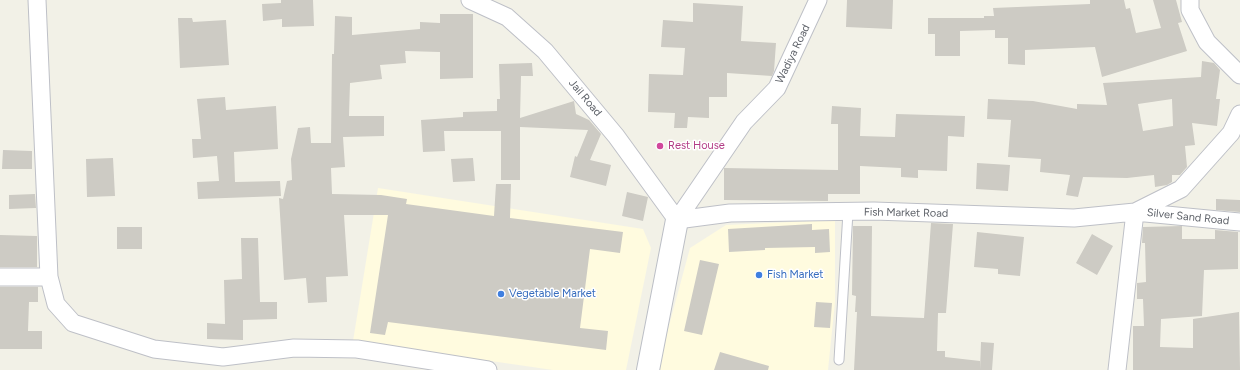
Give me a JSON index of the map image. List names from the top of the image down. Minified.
{"streets":{"street":["Wadiya Road","Jail Road","Fish Market Road","Silver Sand Road"]},"crossings":[["Wadiya Road","Jail Road"],["Wadiya Road","Fish Market Road"],["Jail Road","Fish Market Road"],["Fish Market Road","Silver Sand Road"]],"places":["Rest House","Fish Market","Vegetable Market"]}
